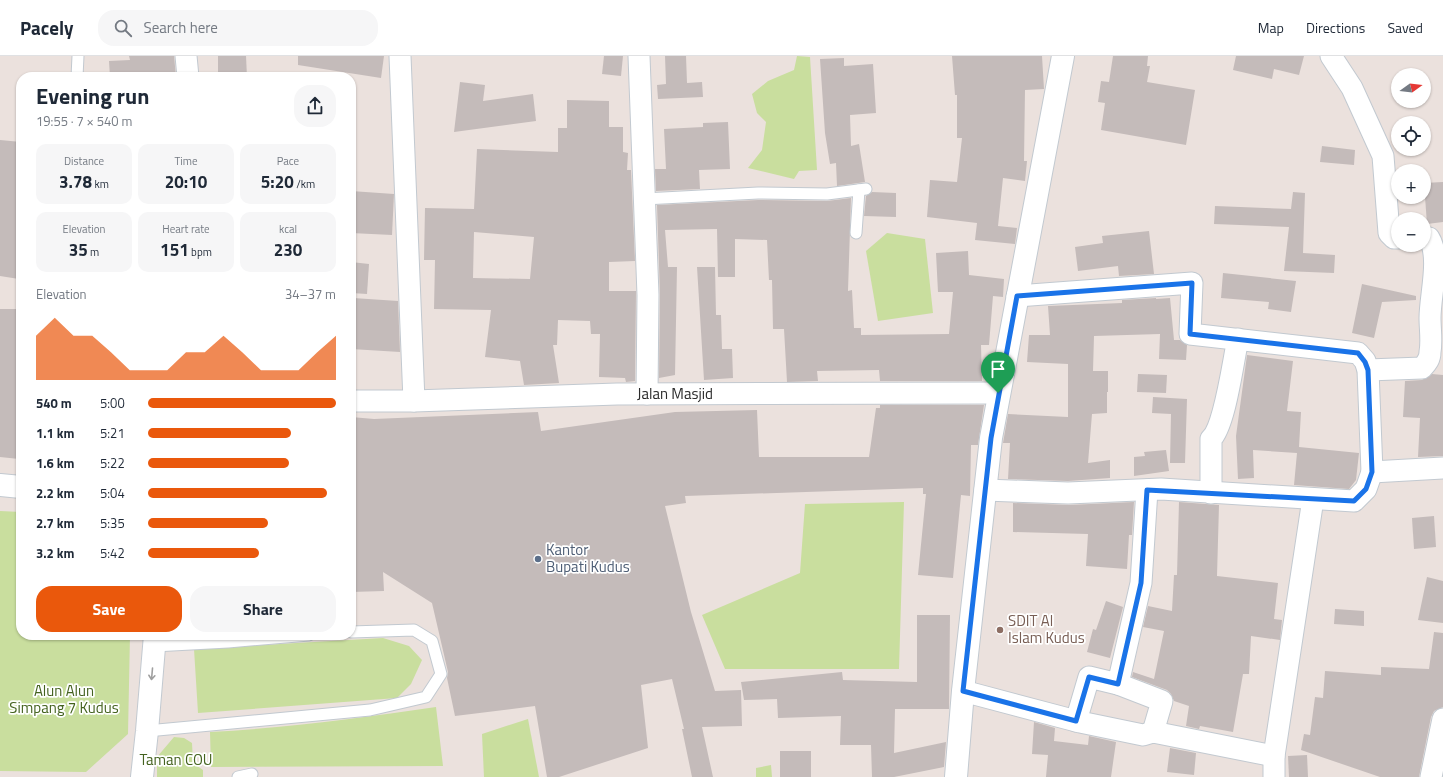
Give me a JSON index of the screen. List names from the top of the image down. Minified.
{"streets":{"street":["Jalan Masjid"]},"parks":["Alun Alun Simpang 7 Kudus","Taman COU"],"places":["Kantor Bupati Kudus","SDIT Al Islam Kudus"],"north":"right","page":{"header":"Pacely","search":"Search here","nav":["Map","Directions","Saved"],"map_buttons":["+","−"],"heading":["Evening run","19:55 · 7 × 540 m"],"stats":[["Distance","3.78 km"],["Time","20:10"],["Pace","5:20 /km"],["Elevation","35 m"],["Heart rate","151 bpm"],["kcal","230"]],"chart":["Elevation","34–37 m"],"list":[{"name":"540 m","note":"5:00"},{"name":"1.1 km","note":"5:21"},{"name":"1.6 km","note":"5:22"},{"name":"2.2 km","note":"5:04"},{"name":"2.7 km","note":"5:35"},{"name":"3.2 km","note":"5:42"}],"buttons":["Save","Share"]}}
